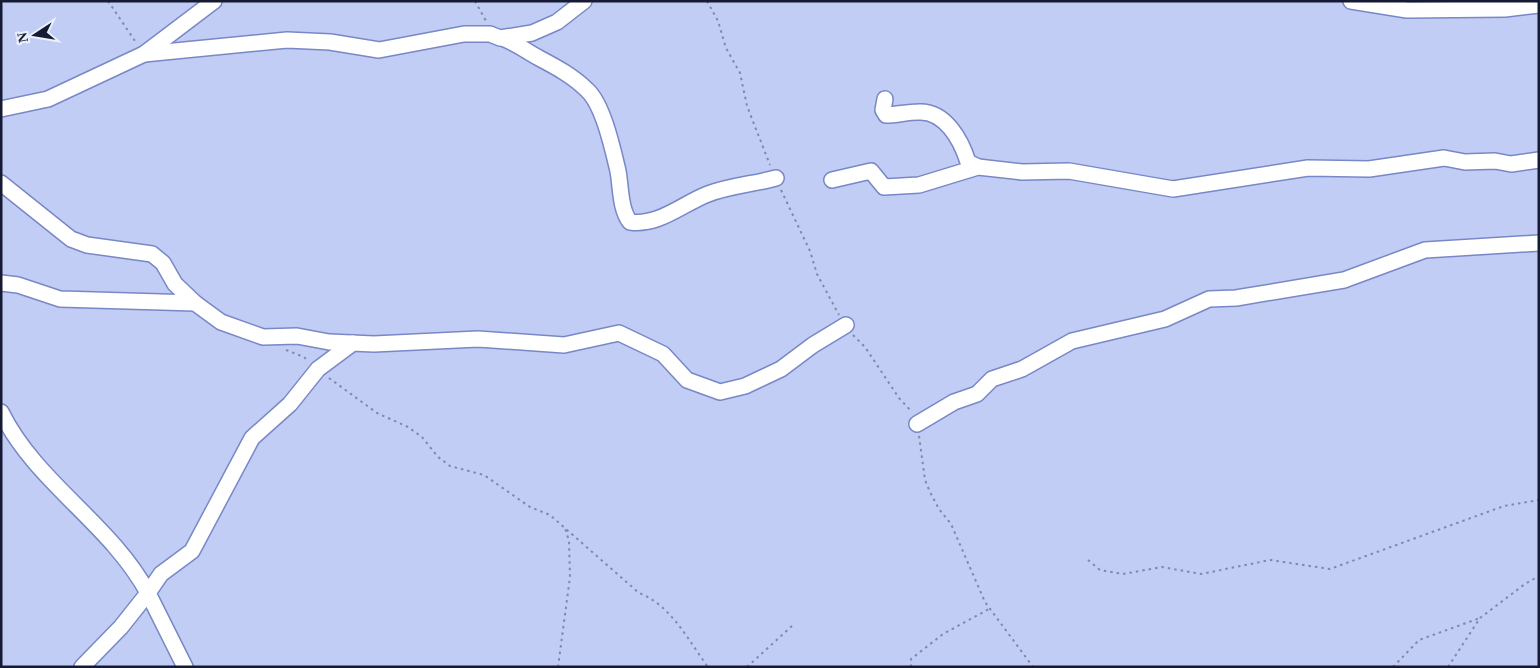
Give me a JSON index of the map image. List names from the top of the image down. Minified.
{"north":"left"}
